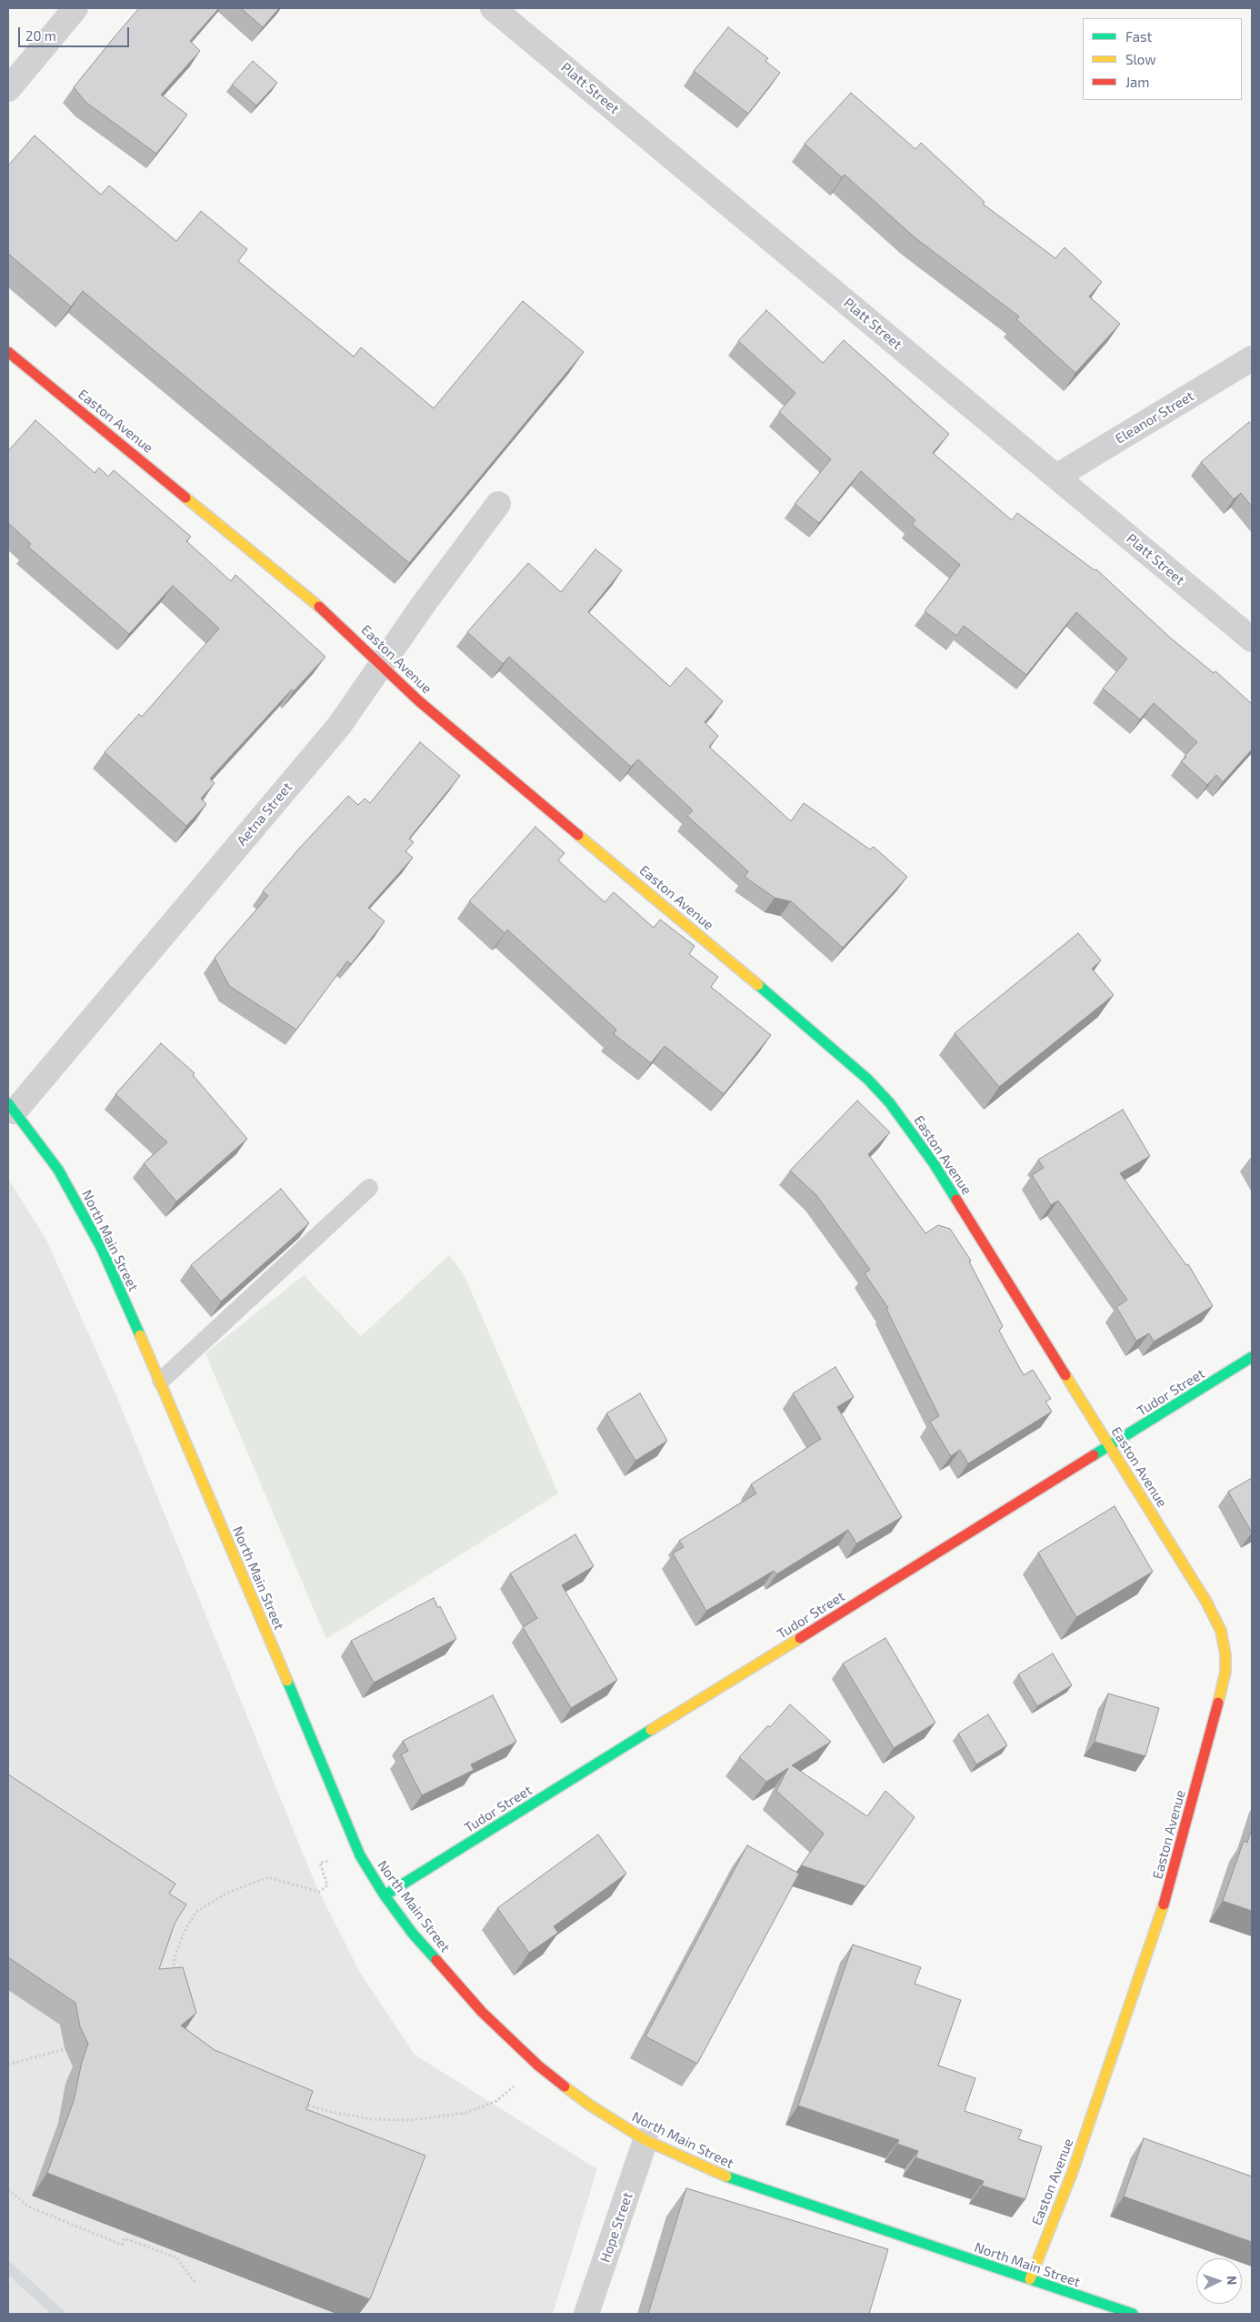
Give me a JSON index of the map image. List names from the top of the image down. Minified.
{"streets":{"street":["Platt Street","Eleanor Street","Easton Avenue","Aetna Street","North Main Street","Tudor Street","Hope Street"]},"crossings":[["Platt Street","Eleanor Street"],["Easton Avenue","Aetna Street"],["Easton Avenue","North Main Street"],["Easton Avenue","Tudor Street"],["Aetna Street","North Main Street"],["North Main Street","Tudor Street"],["North Main Street","Hope Street"]],"legend":["Fast","Slow","Jam"],"scale_bar":"20 m","north":"right"}
